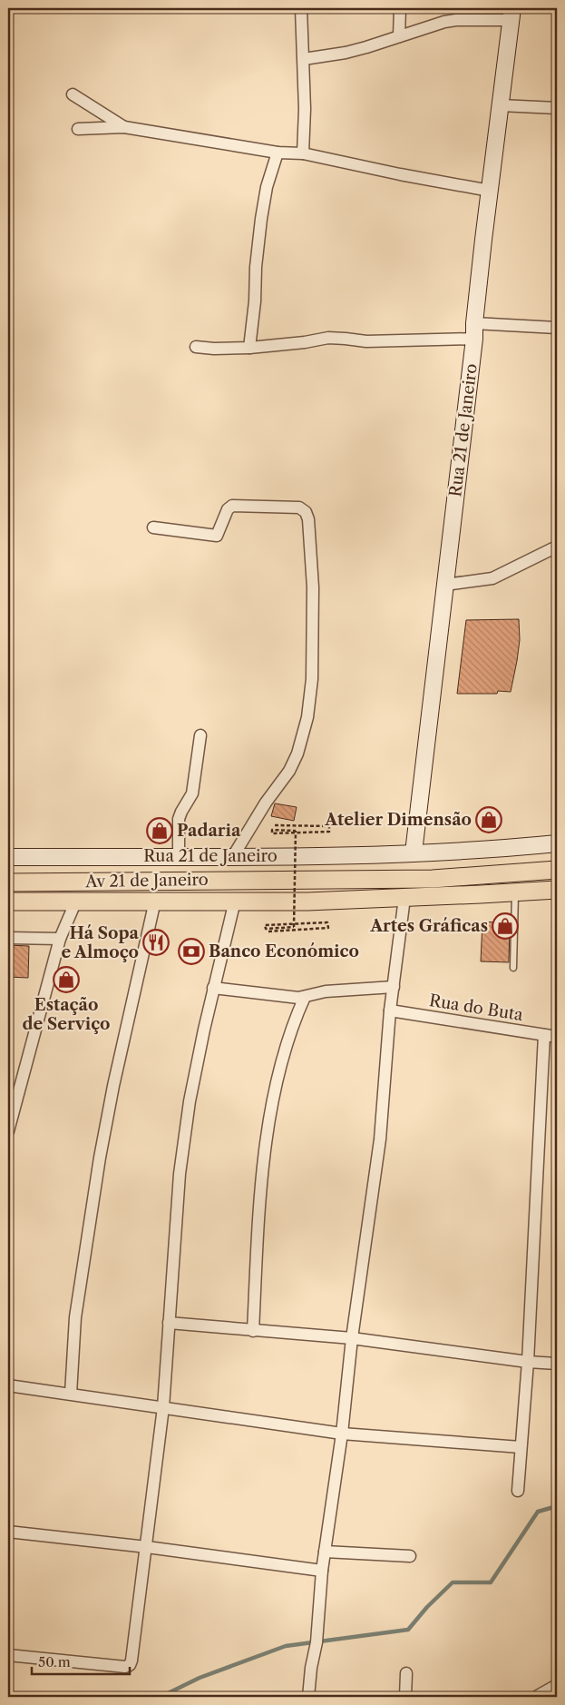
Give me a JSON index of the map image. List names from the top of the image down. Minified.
{"streets":{"main road":["Rua 21 de Janeiro","Av 21 de Janeiro"],"street":["Rua do Buta"]},"crossings":[["Rua 21 de Janeiro","Av 21 de Janeiro"]],"places":{"shop":["Atelier Dimensão","Padaria","Artes Gráficas","Estação de Serviço"],"restaurant":["Há Sopa e Almoço"],"bank":["Banco Económico"]},"scale_bar":"50 m"}
